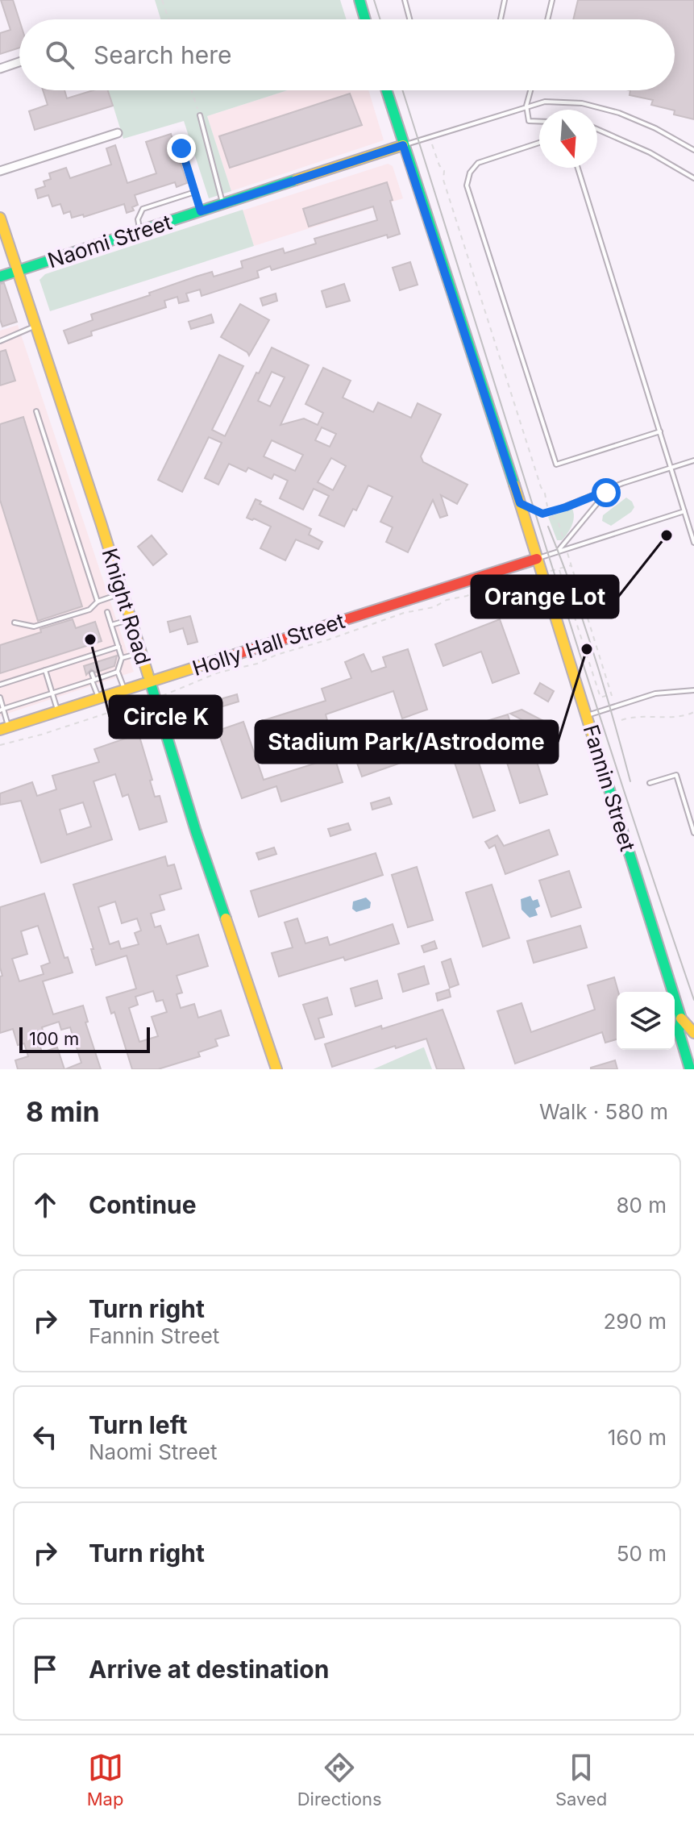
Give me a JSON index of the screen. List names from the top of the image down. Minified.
{"streets":{"street":["Naomi Street","Knight Road","Holly Hall Street","Fannin Street"]},"crossings":[["Naomi Street","Knight Road"],["Naomi Street","Fannin Street"],["Knight Road","Holly Hall Street"],["Holly Hall Street","Fannin Street"]],"places":["Orange Lot","Circle K","Stadium Park/Astrodome"],"scale_bar":"100 m","north":"bottom","page":{"search":"Search here","scale":"100 m","heading":["8 min","Walk · 580 m"],"list":[["Continue","80 m"],["Turn right","Fannin Street","290 m"],["Turn left","Naomi Street","160 m"],["Turn right","50 m"],"Arrive at destination"],"nav":["Map","Directions","Saved"]}}
